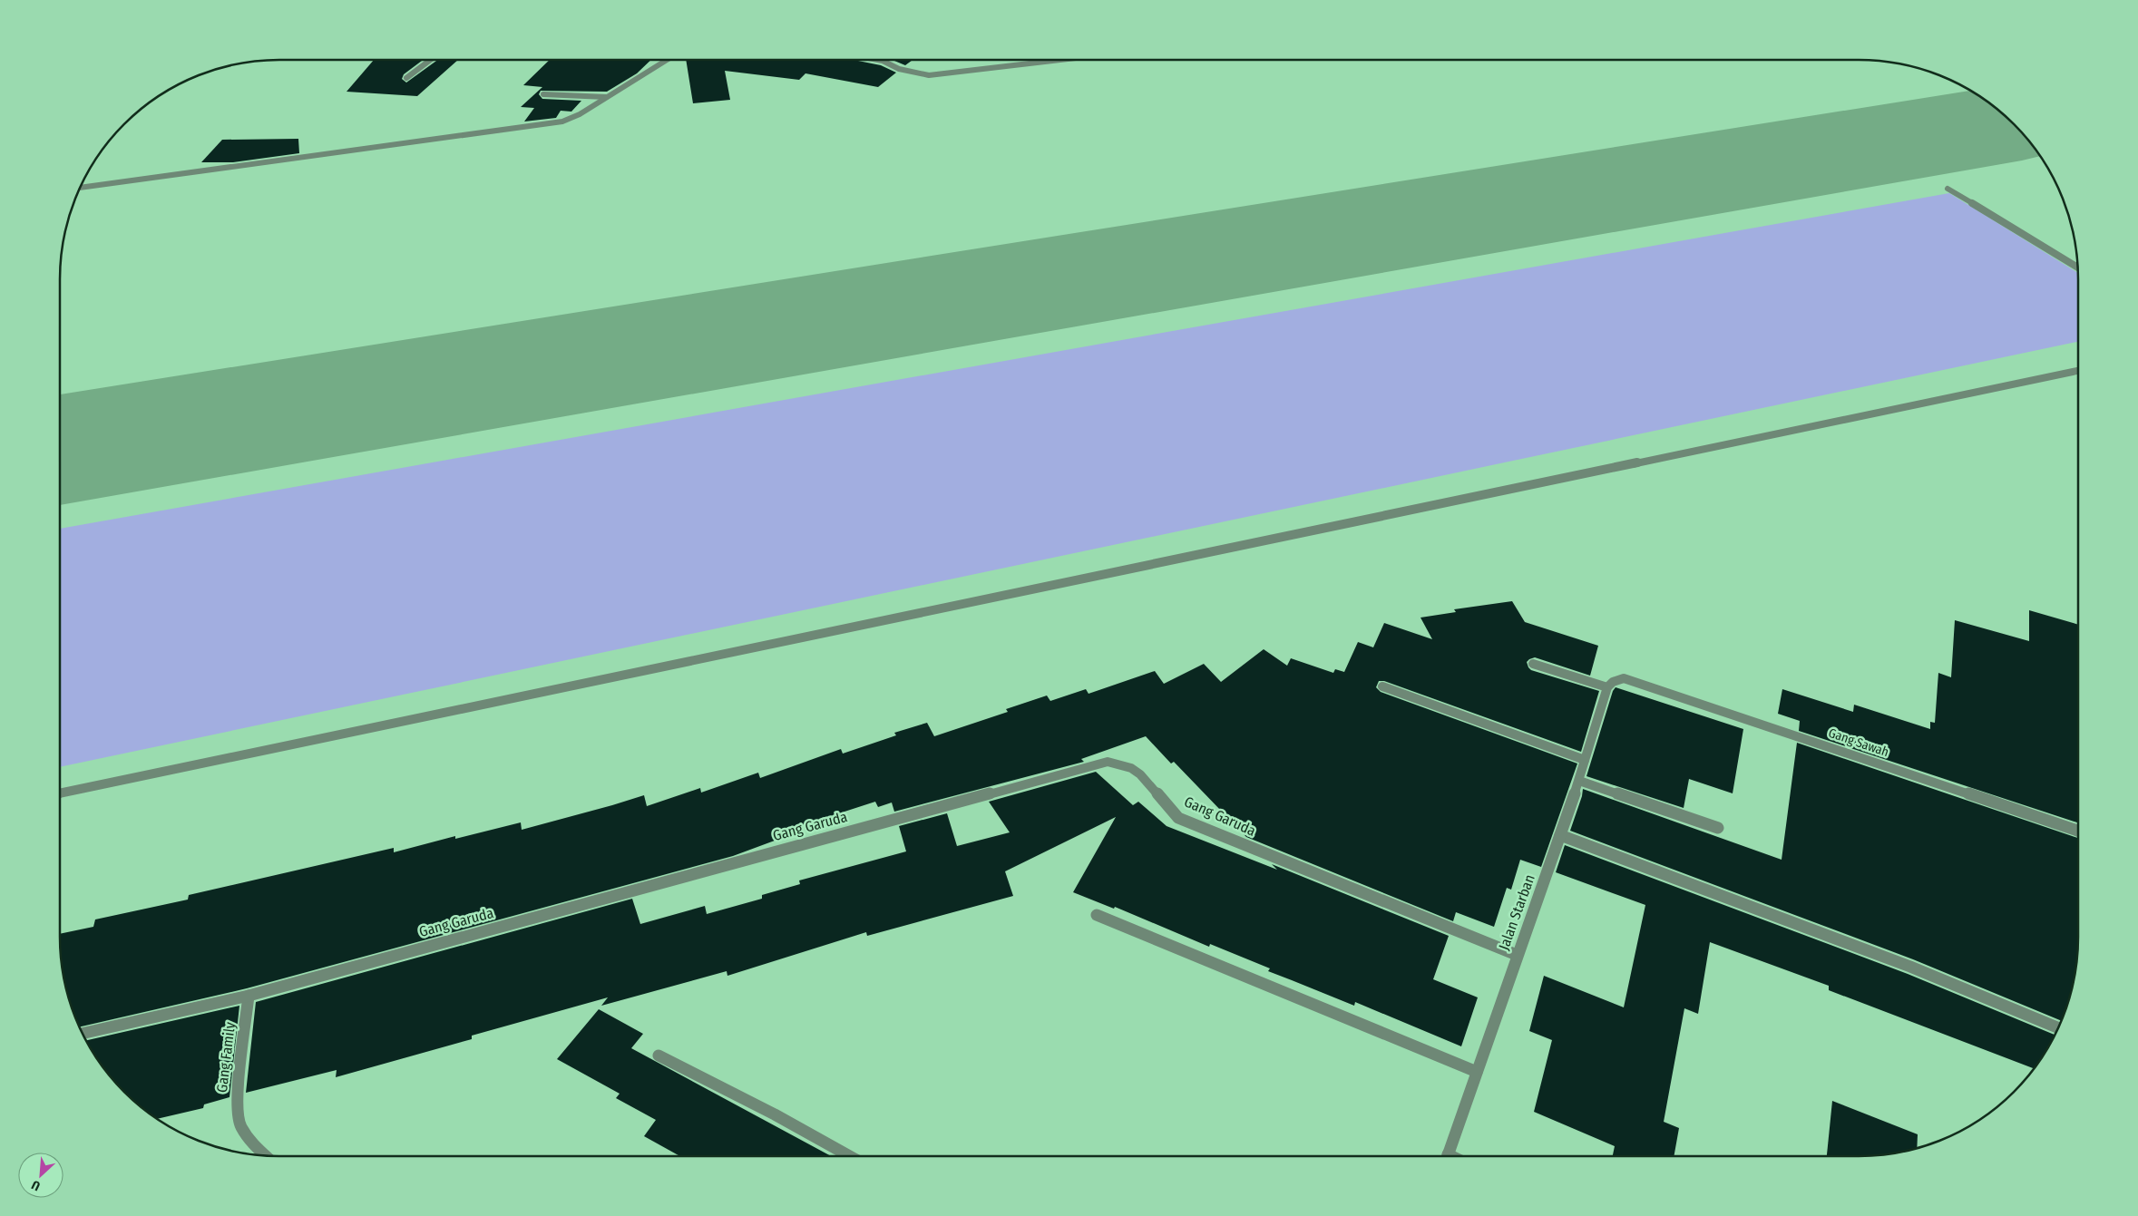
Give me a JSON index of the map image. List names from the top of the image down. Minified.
{"streets":{"street":["Gang Sawah","Gang Garuda","Jalan Starban","Gang Family"]},"crossings":[["Gang Sawah","Jalan Starban"],["Gang Garuda","Jalan Starban"],["Gang Garuda","Gang Family"]],"north":"bottom left"}
